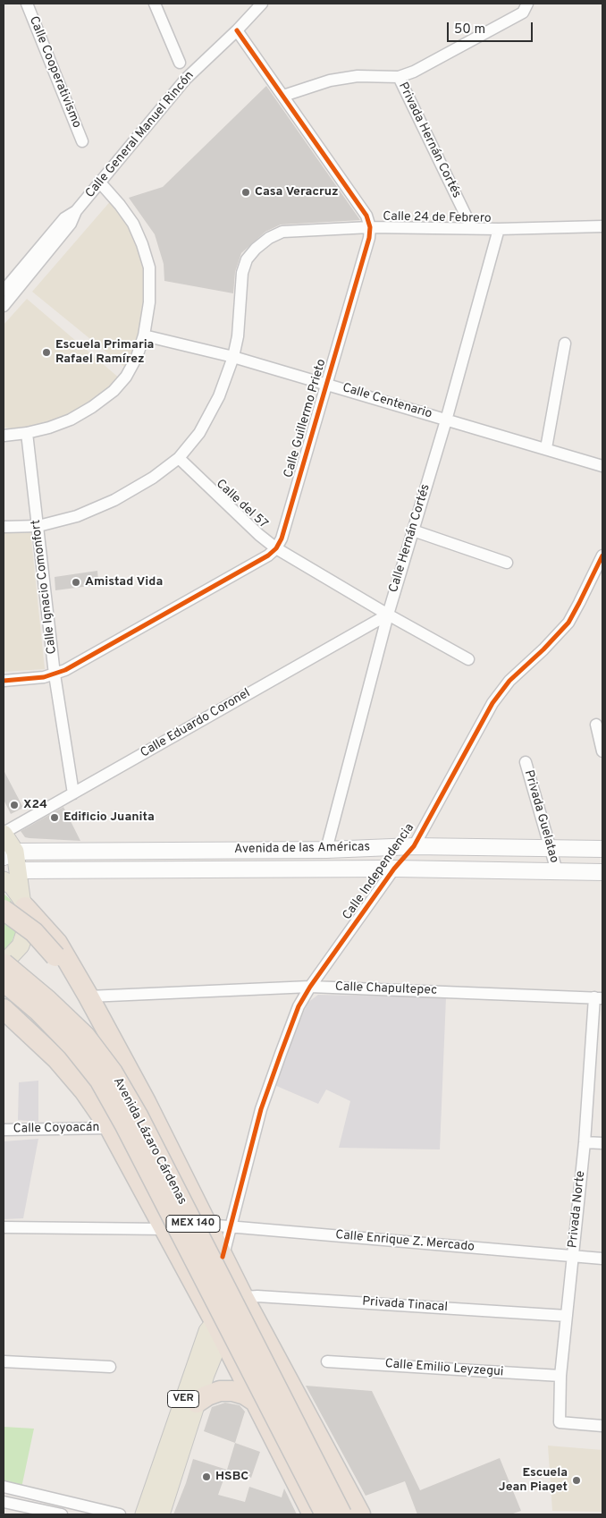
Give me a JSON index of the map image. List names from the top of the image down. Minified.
{"streets":{"highway":["Avenida Lázaro Cárdenas","MEX 140"],"main road":["Avenida de las Américas","Calle Independencia","VER"],"street":["Calle Cooperativismo","Calle General Manuel Rincón","Privada Hernán Cortés","Calle 24 de Febrero","Calle Centenario","Calle Guillermo Prieto","Calle del 57","Calle Hernán Cortés","Calle Ignacio Comonfort","Calle Eduardo Coronel","Privada Guelatao","Calle Chapultepec","Calle Coyoacán","Privada Norte","Calle Enrique Z. Mercado","Privada Tinacal","Calle Emilio Leyzegui"]},"crossings":[["Privada Hernán Cortés","Calle 24 de Febrero"],["Calle 24 de Febrero","Calle Centenario"],["Calle 24 de Febrero","Calle Guillermo Prieto"],["Calle 24 de Febrero","Calle del 57"],["Calle 24 de Febrero","Calle Hernán Cortés"],["Calle 24 de Febrero","Calle Ignacio Comonfort"],["Calle Centenario","Calle Guillermo Prieto"],["Calle Centenario","Calle Hernán Cortés"],["Calle Guillermo Prieto","Calle del 57"],["Calle del 57","Calle Hernán Cortés"],["Calle del 57","Calle Eduardo Coronel"],["Calle Hernán Cortés","Calle Eduardo Coronel"],["Calle Hernán Cortés","Avenida de las Américas"],["Calle Ignacio Comonfort","Calle Eduardo Coronel"],["Privada Guelatao","Avenida de las Américas"],["Avenida de las Américas","Calle Independencia"],["Calle Independencia","Calle Chapultepec"],["Calle Independencia","MEX 140"],["Calle Independencia","Calle Enrique Z. Mercado"],["Calle Chapultepec","Privada Norte"],["Calle Chapultepec","MEX 140"],["Calle Coyoacán","MEX 140"],["Avenida Lázaro Cárdenas","MEX 140"],["Privada Norte","Calle Enrique Z. Mercado"],["Privada Norte","Privada Tinacal"],["Privada Norte","Calle Emilio Leyzegui"],["MEX 140","Calle Enrique Z. Mercado"],["MEX 140","Privada Tinacal"],["MEX 140","VER"],["Privada Tinacal","VER"]],"places":["Casa Veracruz","Escuela Primaria Rafael Ramírez","Amistad Vida","X24","Edificio Juanita","HSBC","Escuela Jean Piaget"],"scale_bar":"50 m"}
